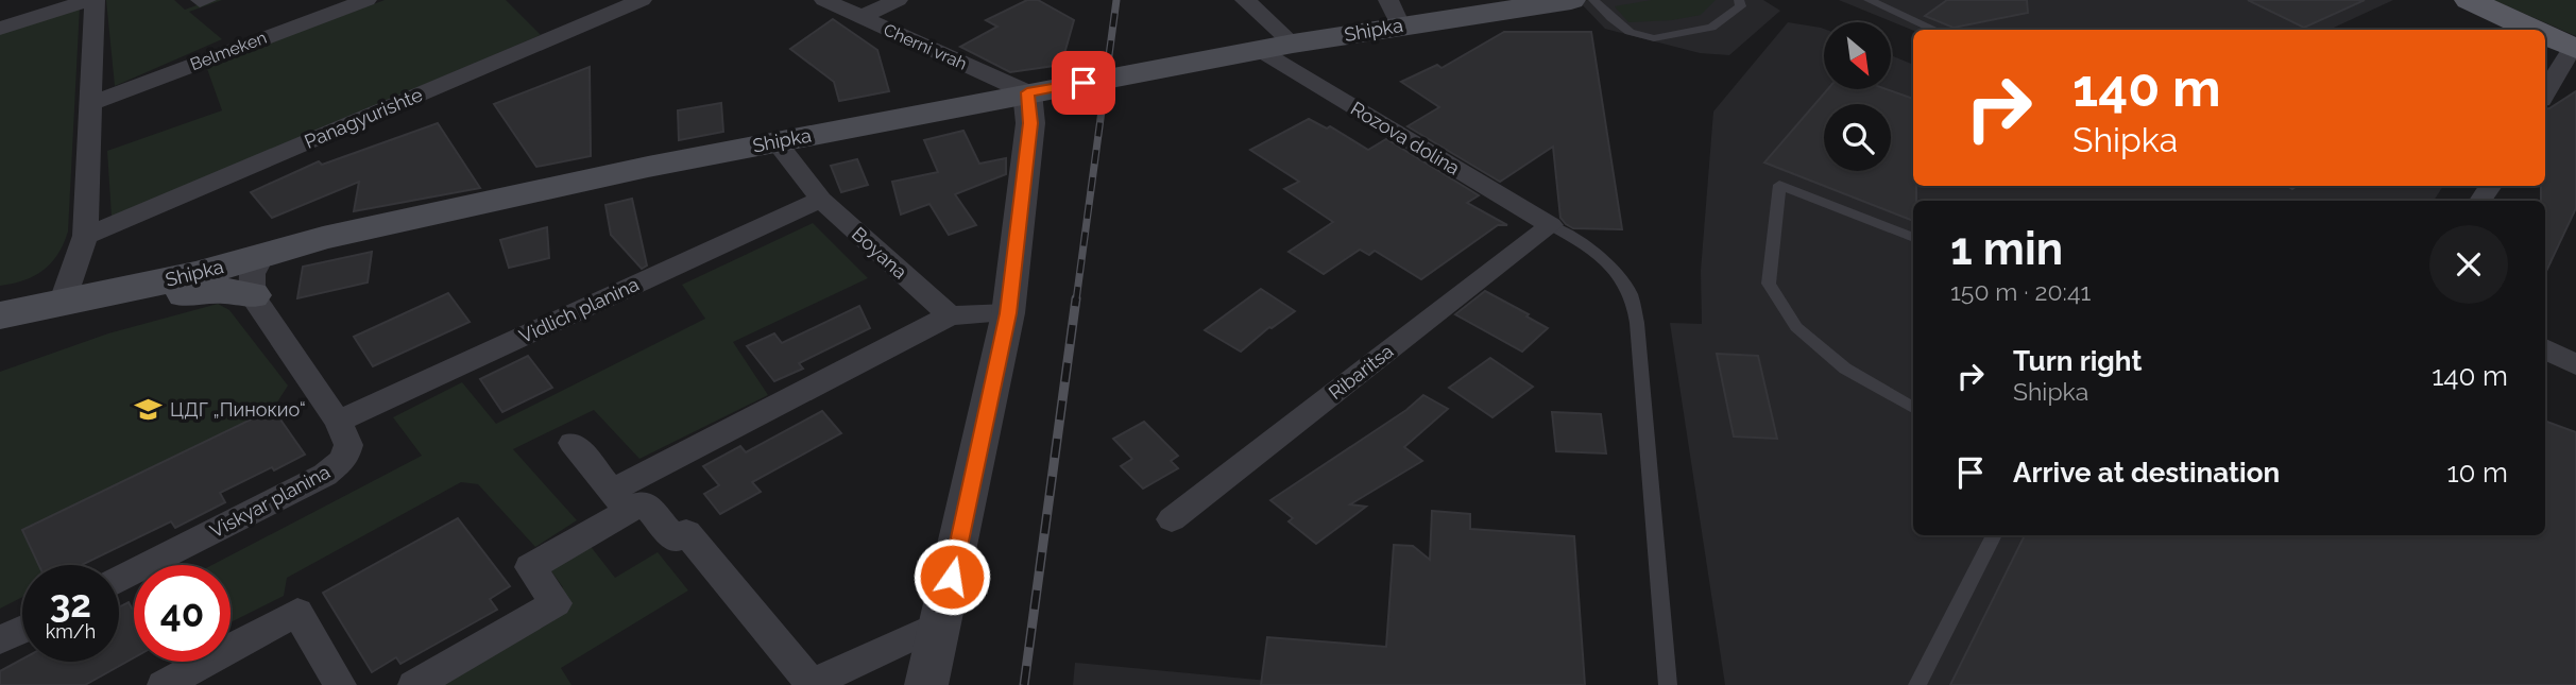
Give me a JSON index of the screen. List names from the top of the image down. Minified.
{"streets":{"main road":["Shipka"],"street":["Cherni vrah","Belmeken","Panagyurishte","Rozova dolina","Boyana","Vidlich planina","Ribaritsa","Viskyar planina"]},"crossings":[["Shipka","Cherni vrah"],["Shipka","Rozova dolina"],["Shipka","Boyana"],["Rozova dolina","Ribaritsa"],["Boyana","Vidlich planina"],["Vidlich planina","Viskyar planina"]],"places":{"school or university":["ЦДГ „Пинокио“"]},"north":"bottom right","page":{"turn":["140 m","Shipka"],"heading":["1 min","150 m · 20:41"],"list":[{"name":"Turn right","note":"Shipka","value":"140 m"},{"name":"Arrive at destination","value":"10 m"}],"speed":"32 km/h","limit":"40"}}
